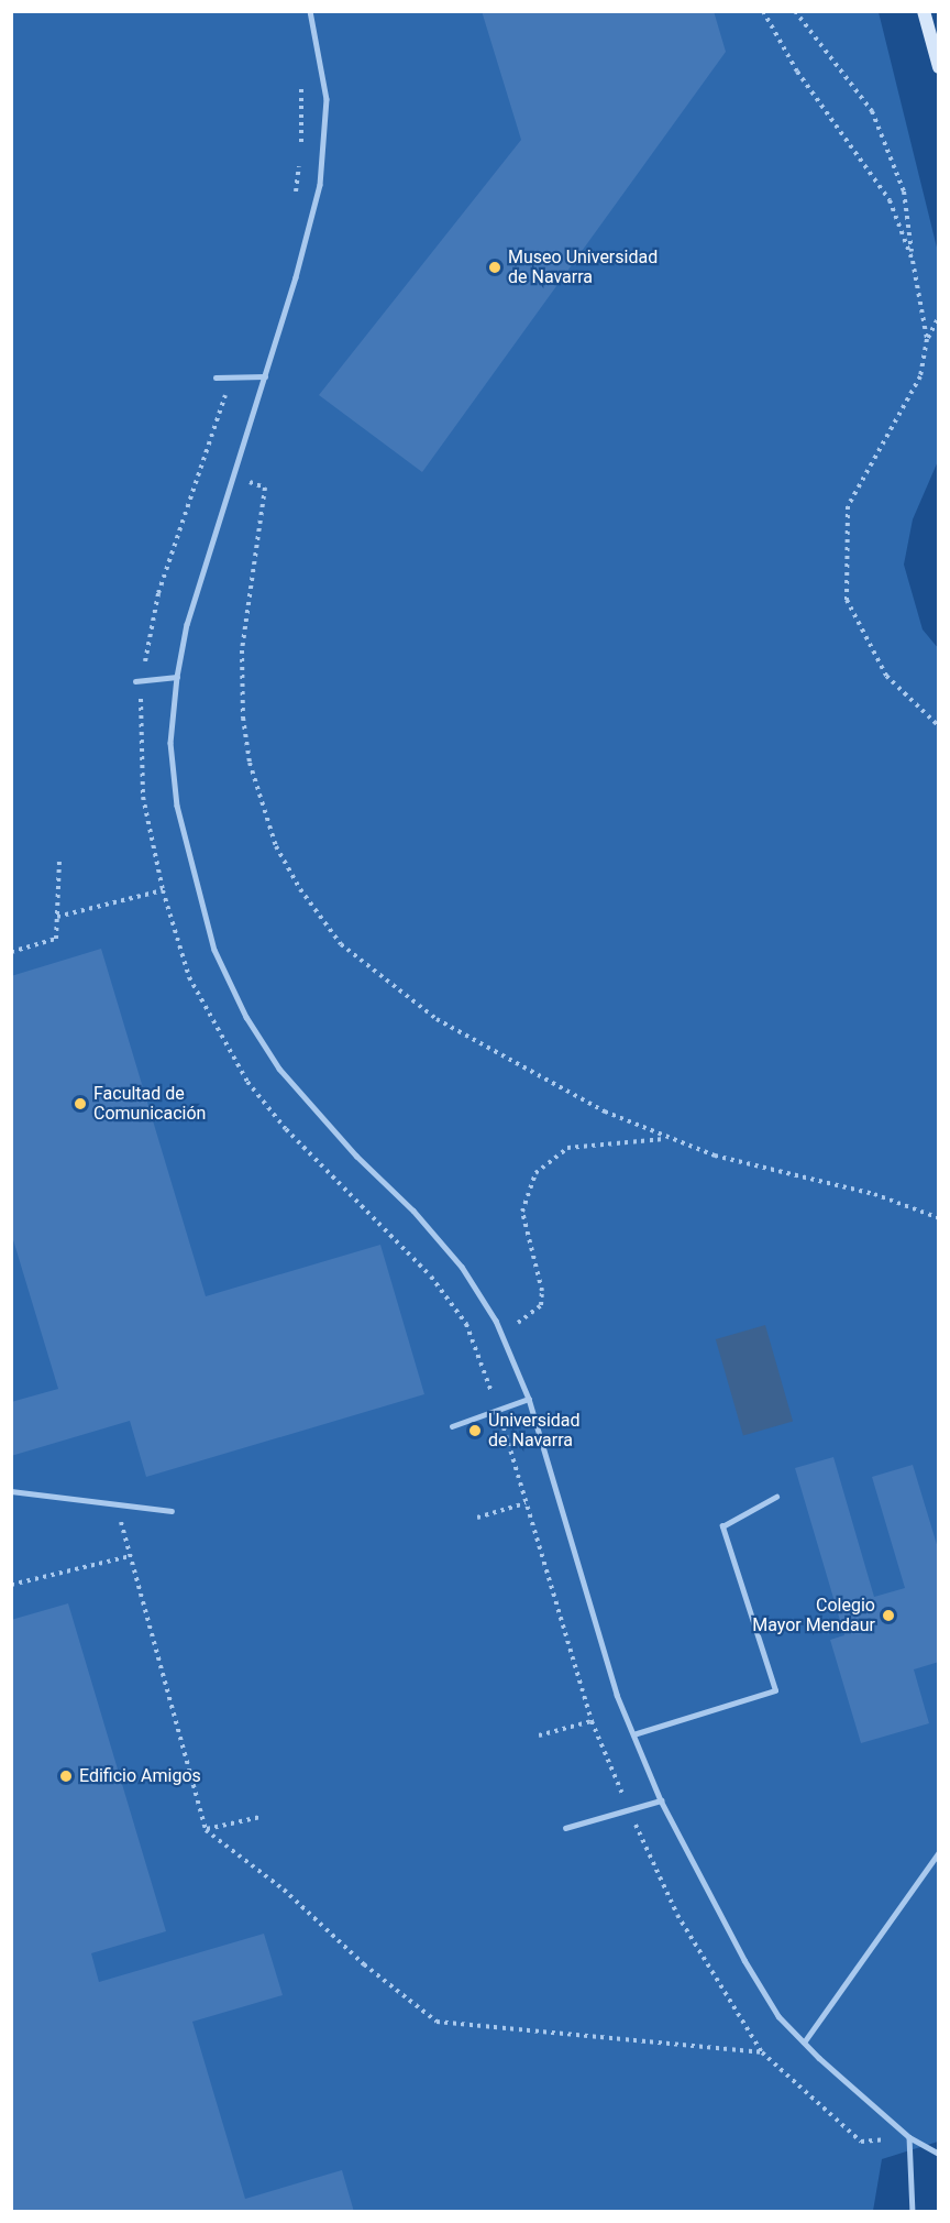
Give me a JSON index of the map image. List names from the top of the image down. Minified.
{"places":["Museo Universidad de Navarra","Facultad de Comunicación","Universidad de Navarra","Colegio Mayor Mendaur","Edificio Amigos"]}
